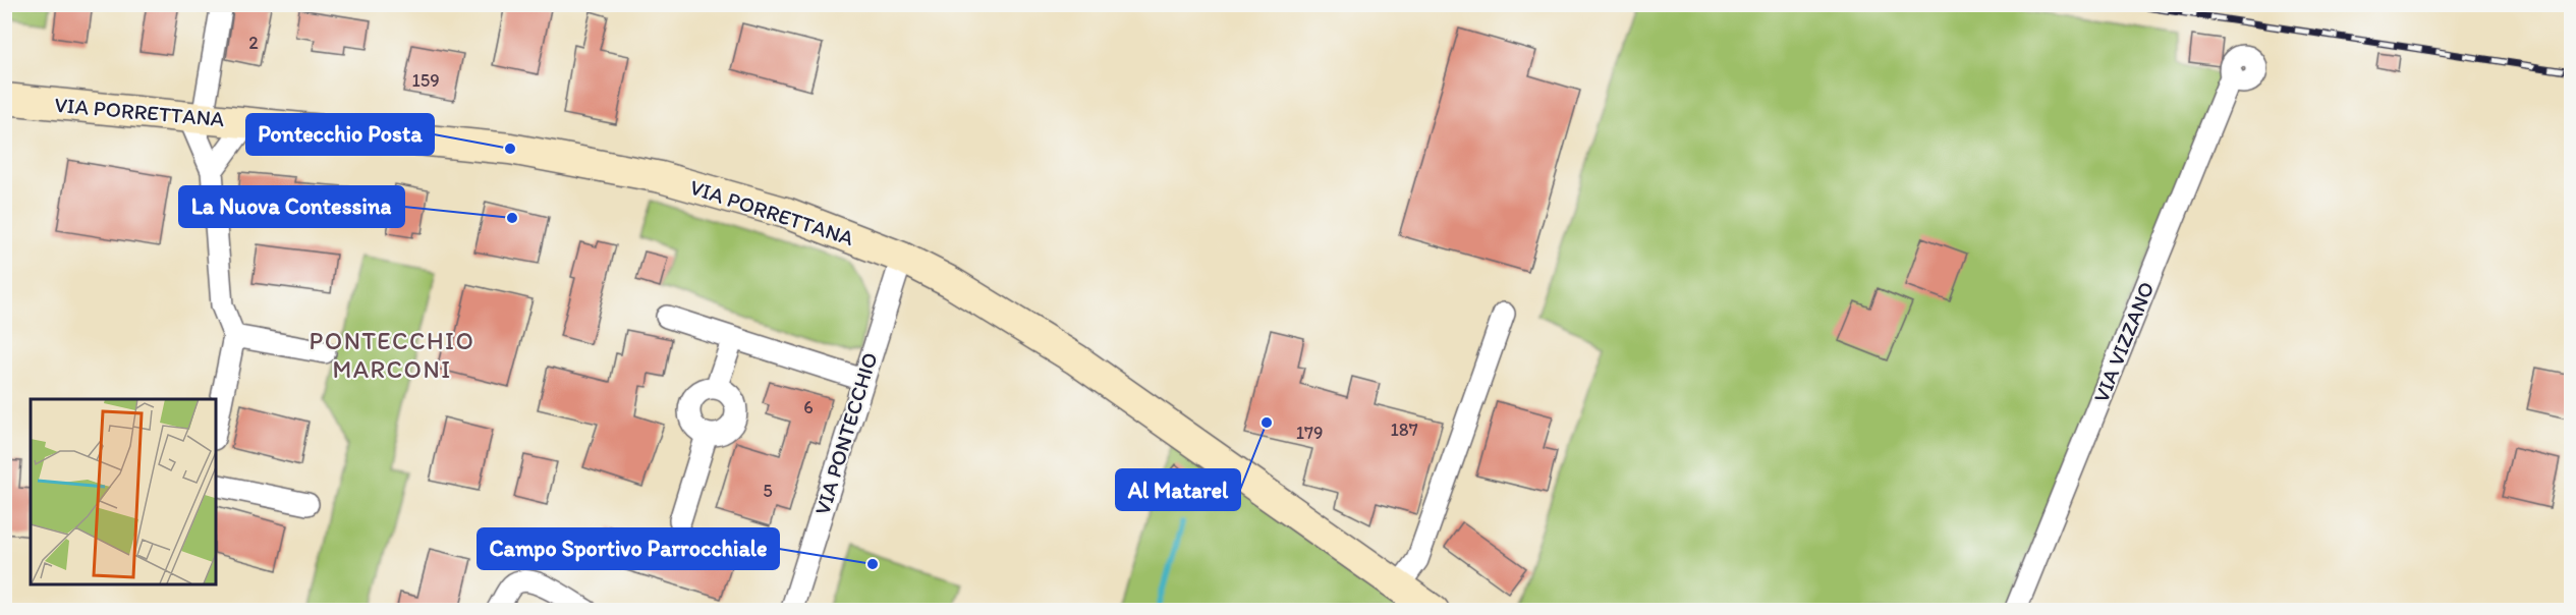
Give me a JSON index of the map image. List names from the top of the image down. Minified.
{"streets":{"main road":["VIA PORRETTANA"],"street":["VIA VIZZANO","VIA PONTECCHIO"]},"crossings":[["VIA PORRETTANA","VIA PONTECCHIO"]],"districts":["PONTECCHIO MARCONI"],"places":["Pontecchio Posta","La Nuova Contessina","Al Matarel","Campo Sportivo Parrocchiale"],"house_numbers":["2","159","6","187","179","5"]}
